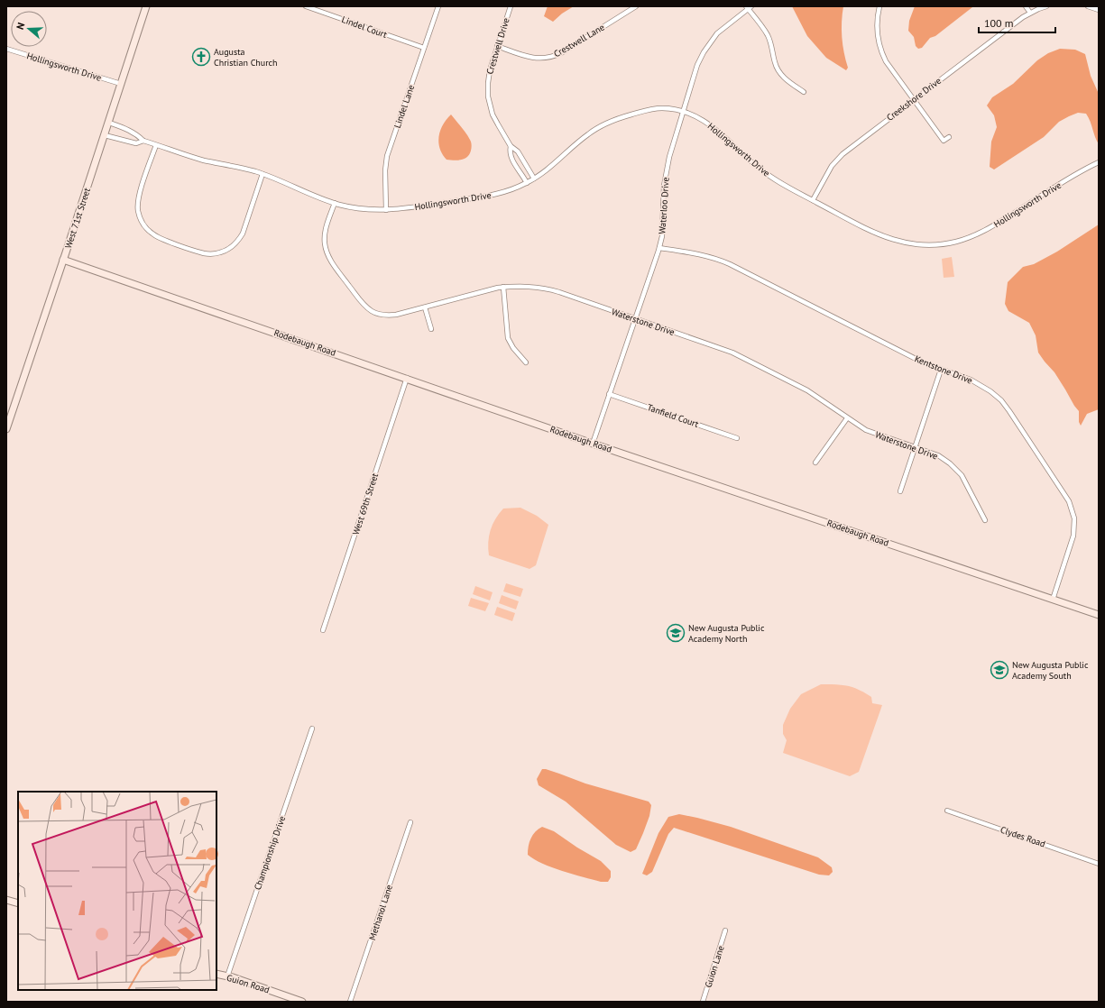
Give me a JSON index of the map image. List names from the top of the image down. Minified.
{"streets":{"street":["Lindel Court","Crestwell Lane","Crestwell Drive","Hollingsworth Drive","Creekshore Drive","Lindel Lane","Waterloo Drive","West 71st Street","Waterstone Drive","Rodebaugh Road","Kentstone Drive","Tanfield Court","West 69th Street","Clydes Road","Championship Drive","Methanol Lane","Guion Lane","Guion Road"]},"crossings":[["Lindel Court","Lindel Lane"],["Crestwell Lane","Crestwell Drive"],["Crestwell Drive","Hollingsworth Drive"],["Hollingsworth Drive","Creekshore Drive"],["Hollingsworth Drive","Lindel Lane"],["Hollingsworth Drive","Waterloo Drive"],["Hollingsworth Drive","West 71st Street"],["Hollingsworth Drive","Waterstone Drive"],["Waterloo Drive","Waterstone Drive"],["Waterloo Drive","Rodebaugh Road"],["Waterloo Drive","Kentstone Drive"],["Waterloo Drive","Tanfield Court"],["West 71st Street","Rodebaugh Road"],["Rodebaugh Road","Kentstone Drive"],["Rodebaugh Road","West 69th Street"],["Championship Drive","Guion Road"]],"places":{"church":["Augusta Christian Church"],"school or university":["New Augusta Public Academy North","New Augusta Public Academy South"]},"scale_bar":"100 m","north":"left"}
